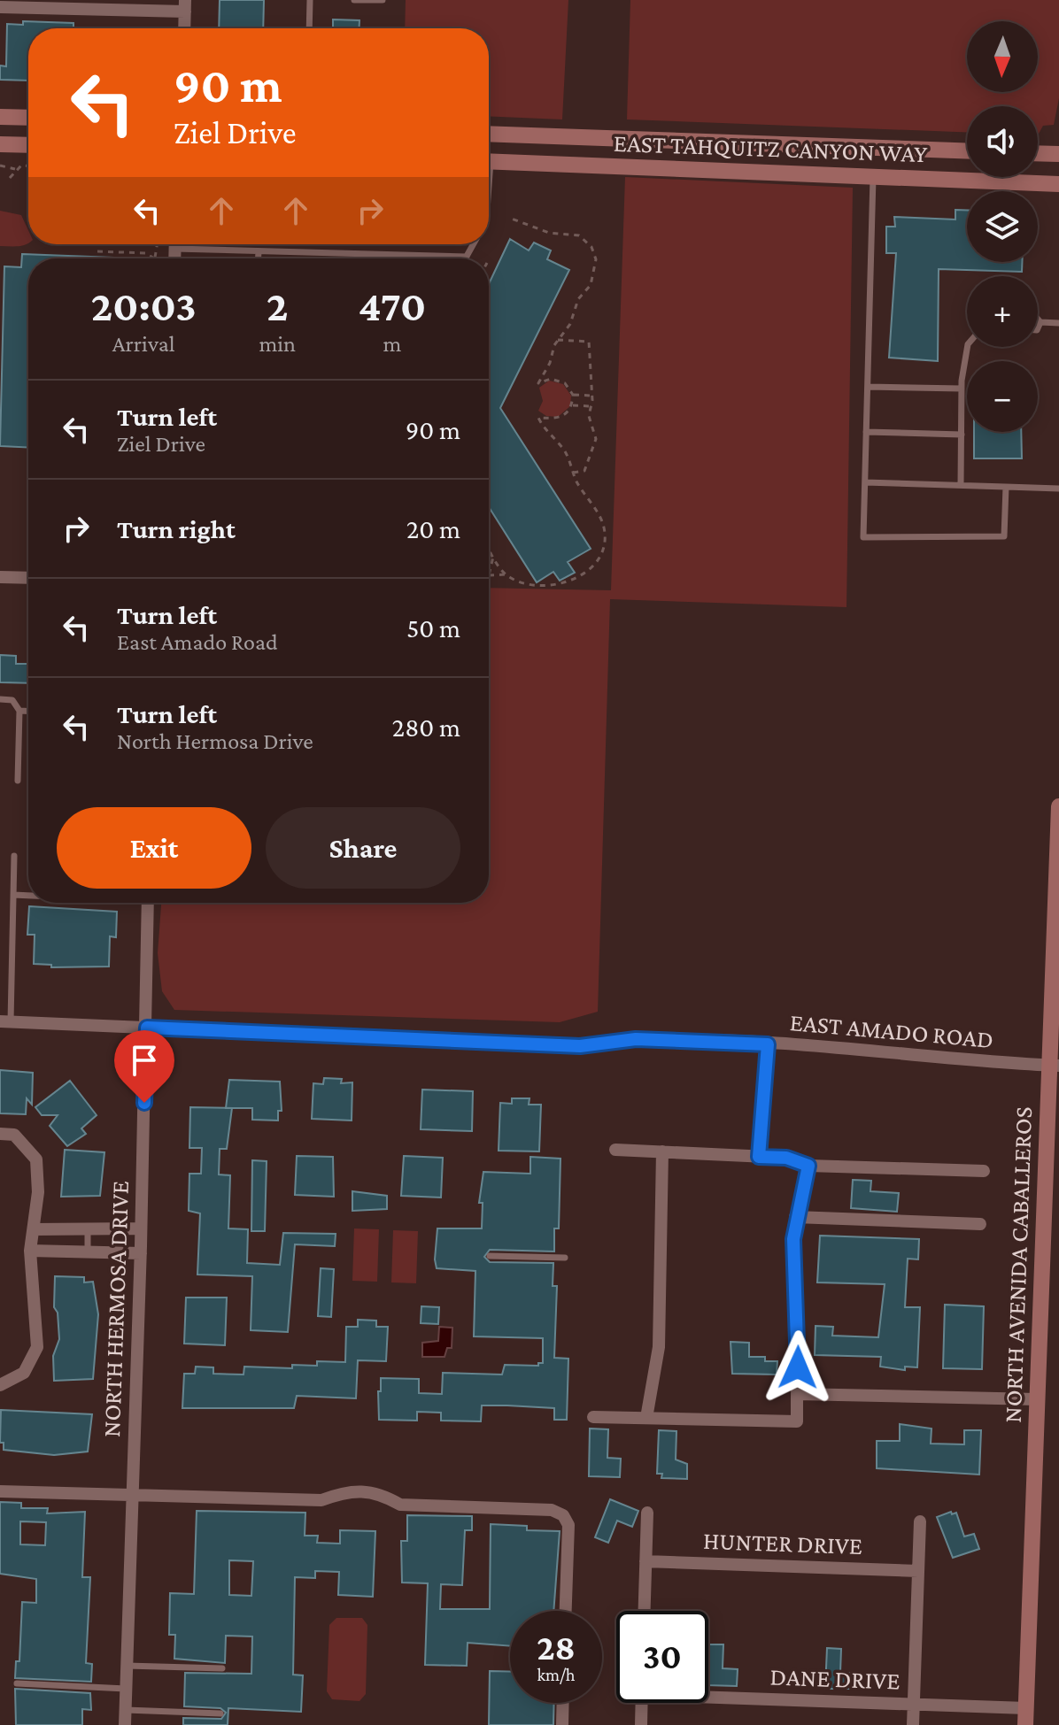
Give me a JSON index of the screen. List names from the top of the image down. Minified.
{"streets":{"main road":["EAST TAHQUITZ CANYON WAY","NORTH AVENIDA CABALLEROS"],"street":["EAST AMADO ROAD","NORTH HERMOSA DRIVE","HUNTER DRIVE","DANE DRIVE"]},"crossings":[["EAST AMADO ROAD","NORTH AVENIDA CABALLEROS"],["EAST AMADO ROAD","NORTH HERMOSA DRIVE"],["NORTH AVENIDA CABALLEROS","DANE DRIVE"]],"north":"bottom","page":{"map_buttons":["+","−"],"turn":["90 m","Ziel Drive"],"eta":["20:03","Arrival","2","min","470","m"],"list":[{"name":"Turn left","note":"Ziel Drive","value":"90 m"},{"name":"Turn right","value":"20 m"},{"name":"Turn left","note":"East Amado Road","value":"50 m"},{"name":"Turn left","note":"North Hermosa Drive","value":"280 m"}],"buttons":["Exit","Share"],"speed":"28 km/h","limit":"30"}}
